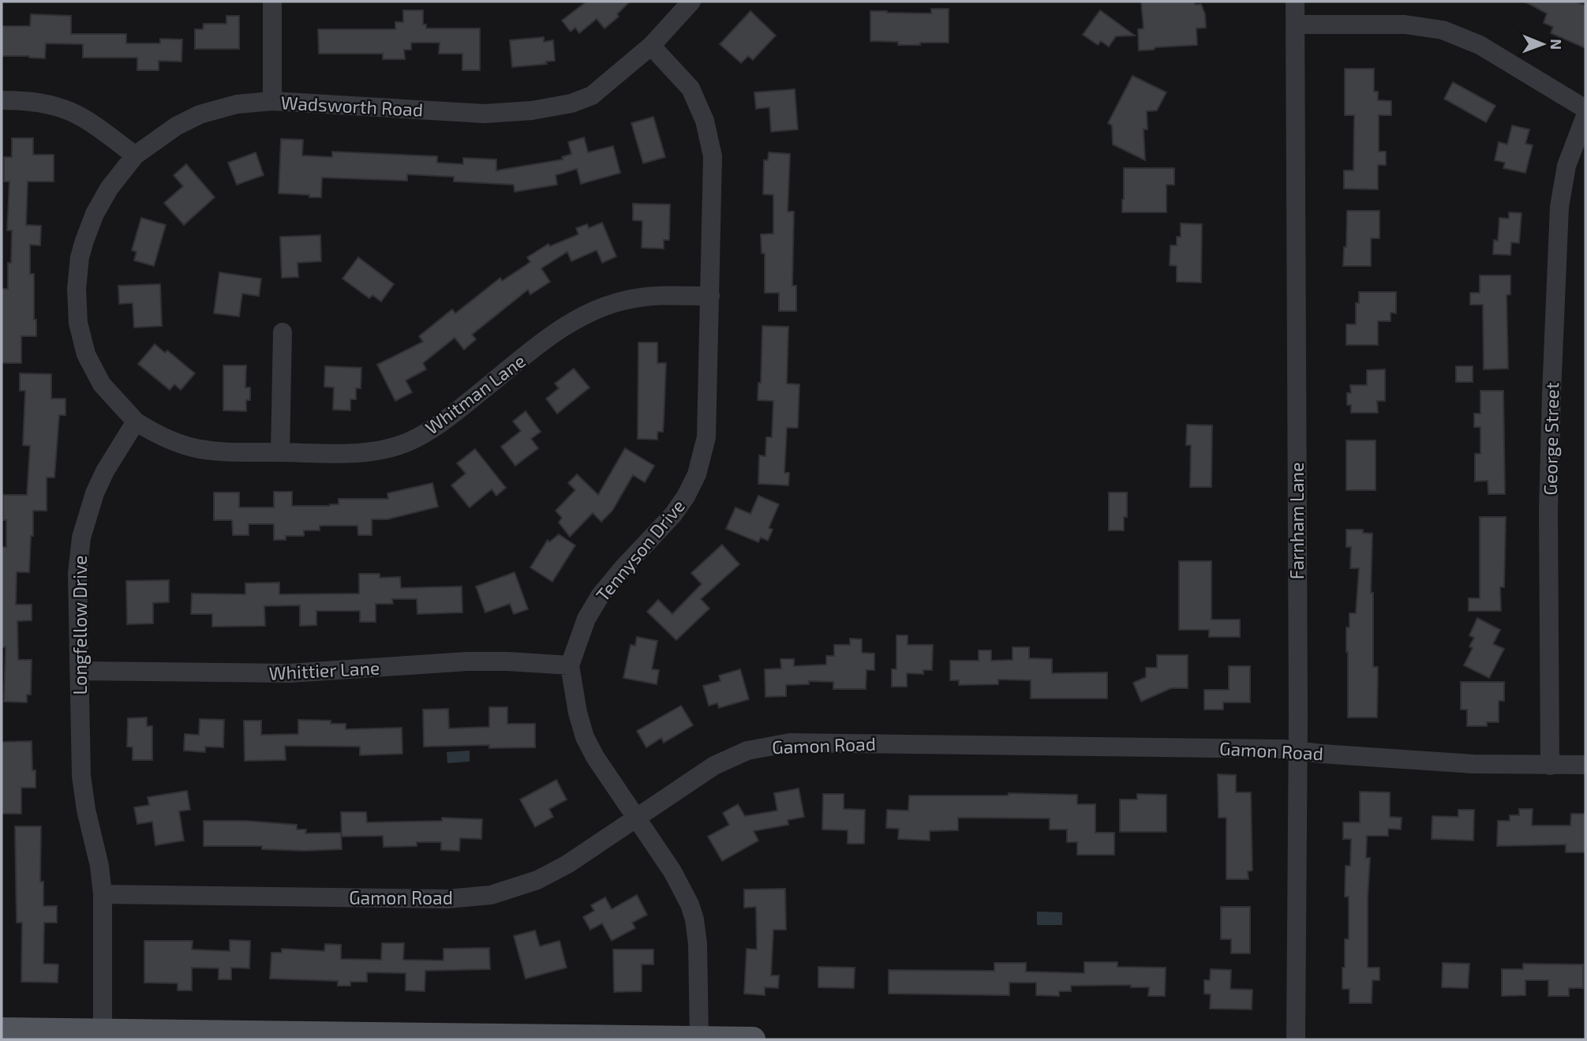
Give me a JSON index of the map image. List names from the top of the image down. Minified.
{"streets":{"street":["Wadsworth Road","Whitman Lane","George Street","Farnham Lane","Tennyson Drive","Longfellow Drive","Whittier Lane","Gamon Road"]},"crossings":[["Wadsworth Road","Tennyson Drive"],["Whitman Lane","Tennyson Drive"],["Whitman Lane","Longfellow Drive"],["George Street","Gamon Road"],["Farnham Lane","Gamon Road"],["Tennyson Drive","Whittier Lane"],["Tennyson Drive","Gamon Road"],["Longfellow Drive","Whittier Lane"],["Longfellow Drive","Gamon Road"]],"north":"right"}
